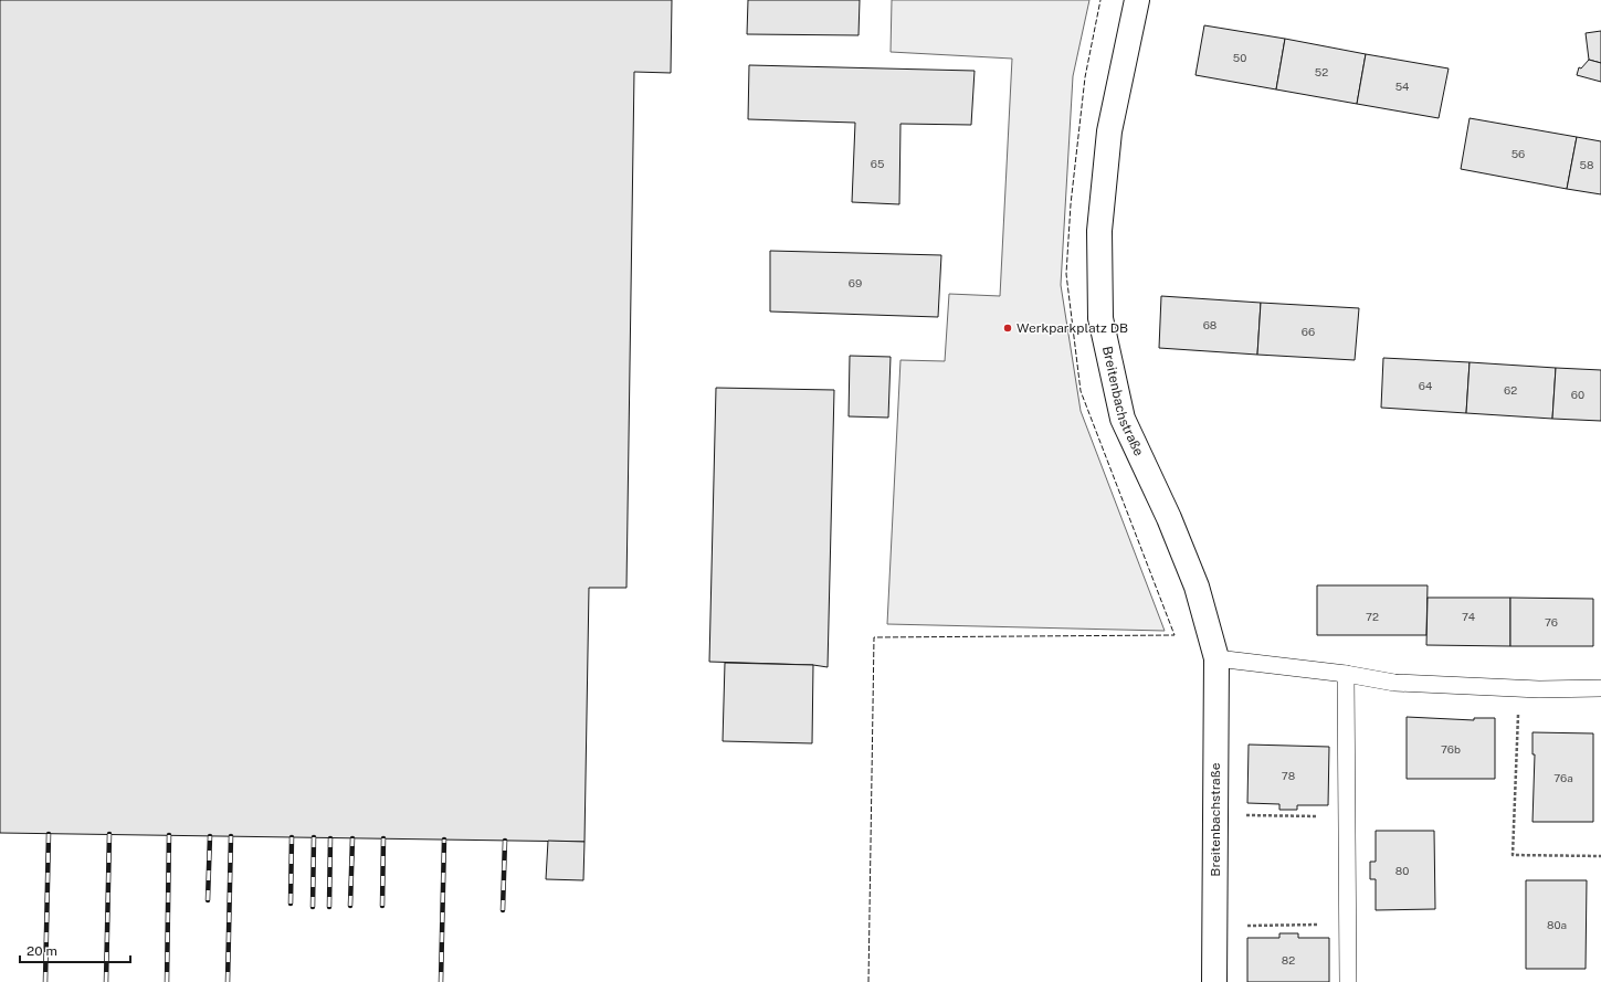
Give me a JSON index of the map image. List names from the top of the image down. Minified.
{"streets":{"street":["Breitenbachstraße"]},"places":["Werkparkplatz DB"],"house_numbers":["50","52","54","56","65","58","69","68","66","64","62","60","72","74","76","76b","78","76a","80","80a","82"],"scale_bar":"20 m"}
